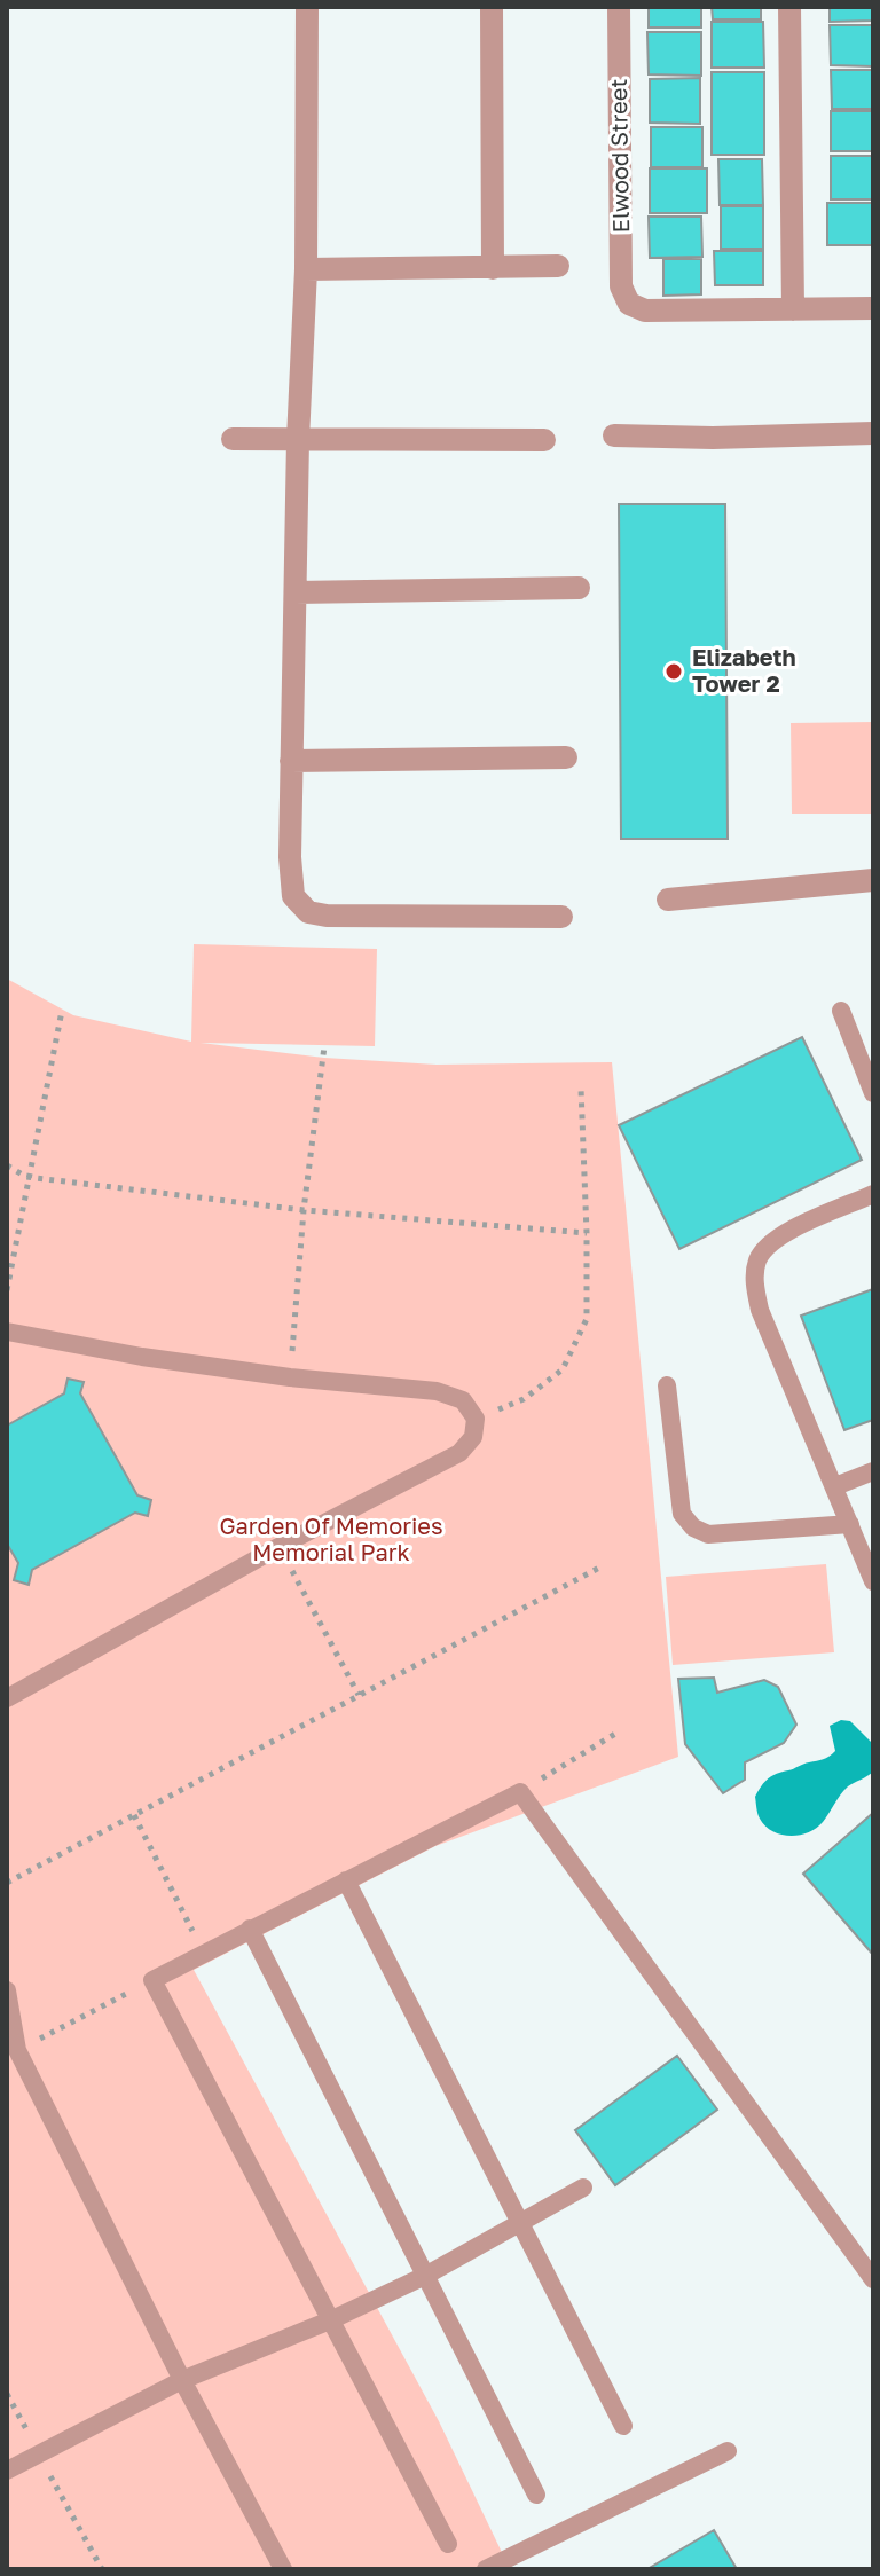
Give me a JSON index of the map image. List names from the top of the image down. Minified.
{"streets":{"street":["Elwood Street"]},"parks":["Garden Of Memories Memorial Park"],"places":["Elizabeth Tower 2"]}
